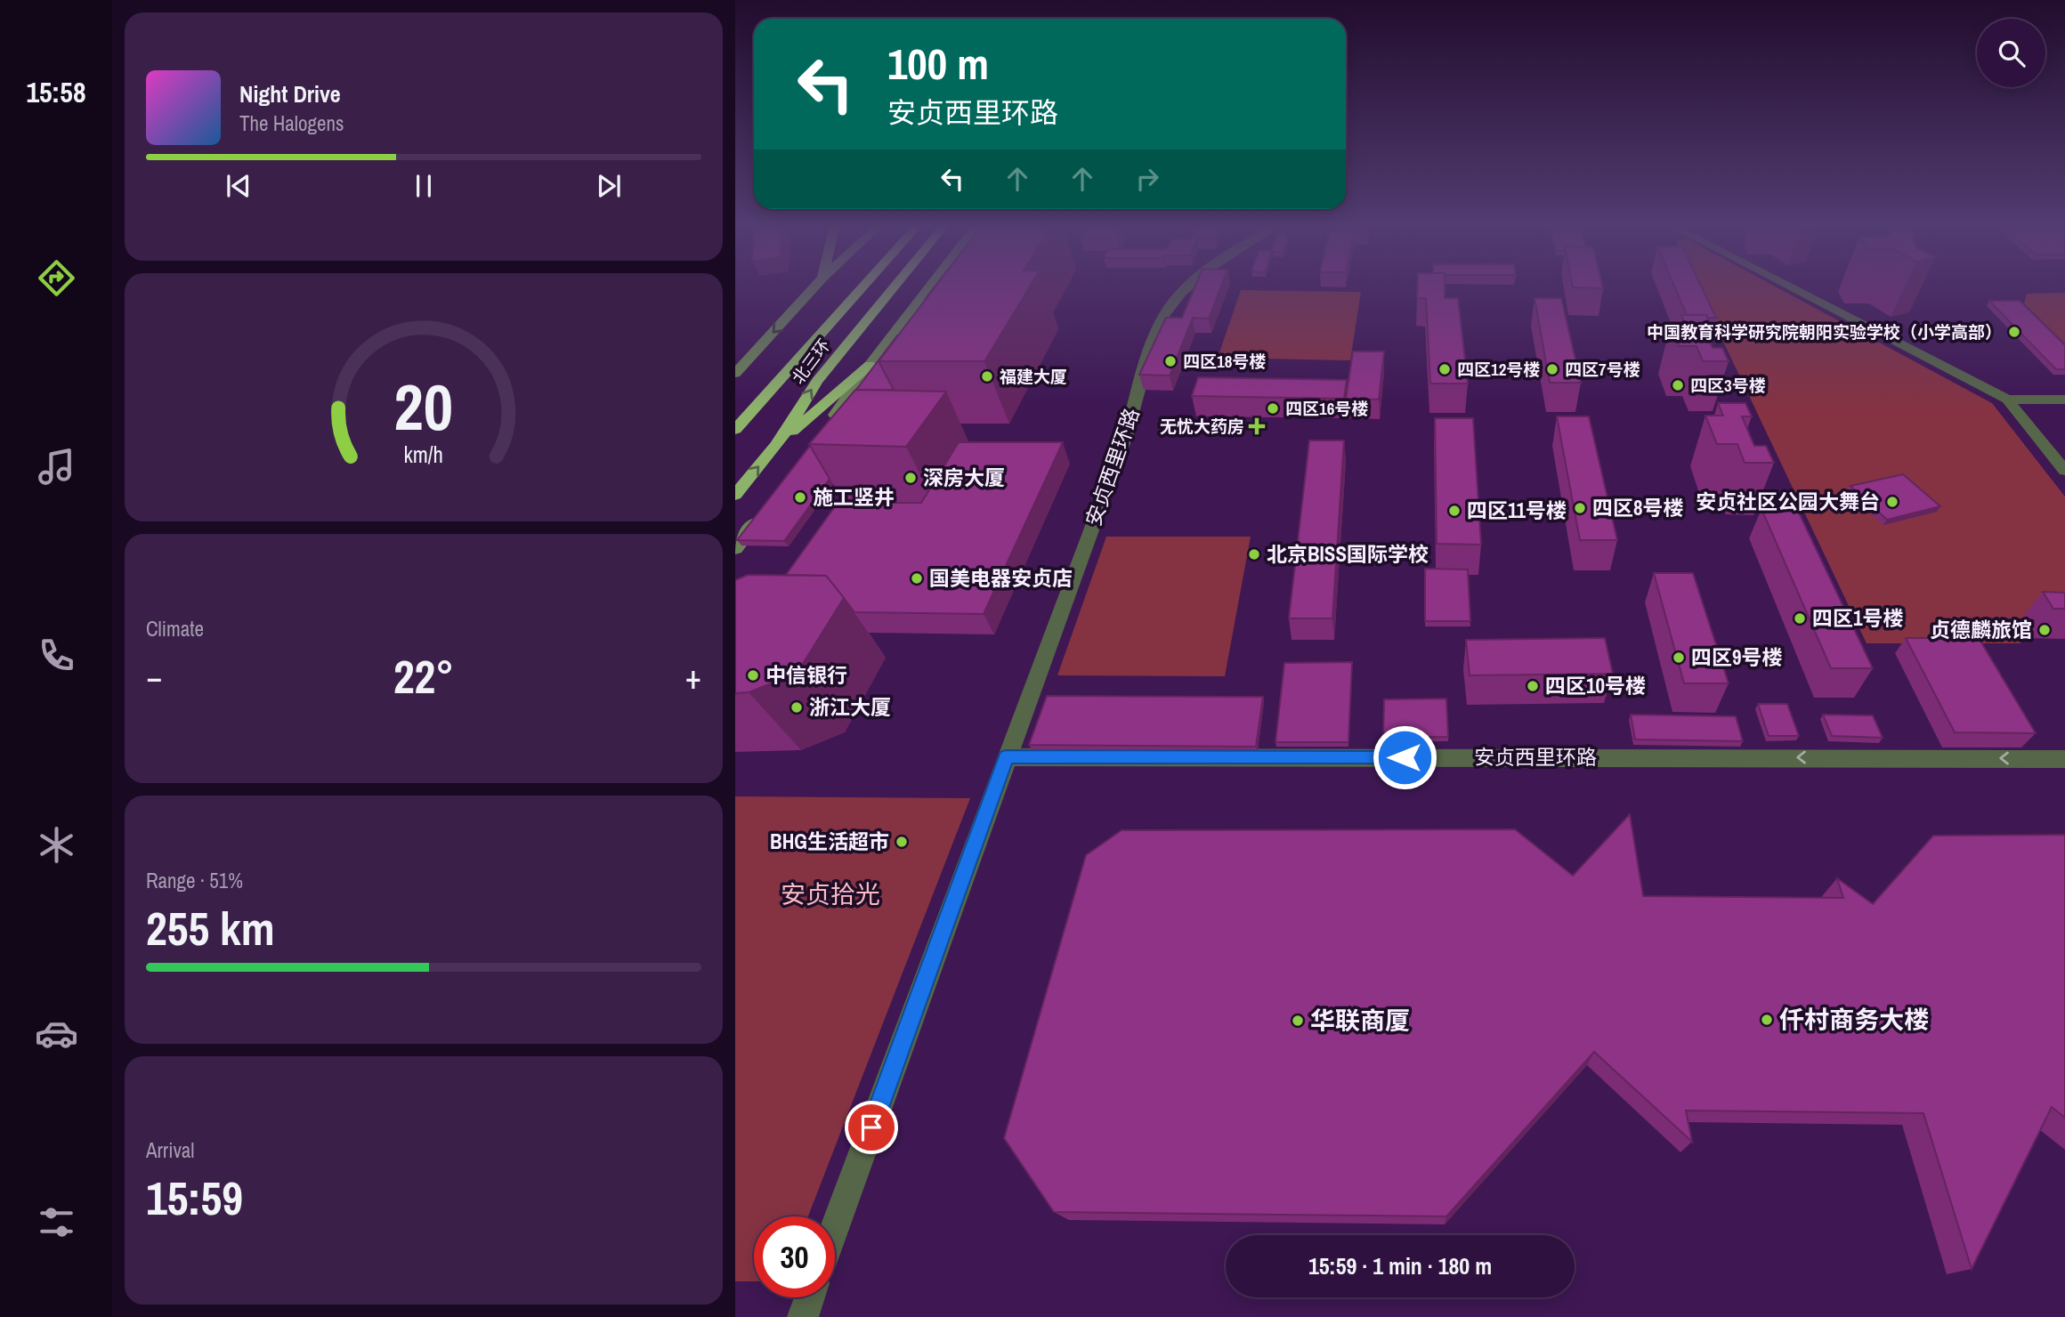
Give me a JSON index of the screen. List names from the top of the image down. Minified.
{"streets":{"highway":["北三环"],"street":["安贞西里环路"]},"one_way":["安贞西里环路"],"parks":["安贞拾光"],"places":{"other":["中国教育科学研究院朝阳实验学校（小学高部）","四区18号楼","四区12号楼","四区7号楼","福建大厦","四区3号楼","四区16号楼","深房大厦","施工竖井","安贞社区公园大舞台","四区8号楼","四区11号楼","北京BISS国际学校","国美电器安贞店","四区1号楼","贞德麟旅馆","四区9号楼","中信银行","四区10号楼","浙江大厦","BHG生活超市","仟村商务大楼","华联商厦"],"health":["无忧大药房"]},"page":{"tabs":"15:58","turn":["100 m","安贞西里环路"],"song":["Night Drive","The Halogens"],"tile":["Climate",["Range · 51%","255 km"],["Arrival","15:59"]],"heat":["−","22°","+"],"limit":"30","trip":"15:59 · 1 min · 180 m","gauge":["20","km/h"]}}
